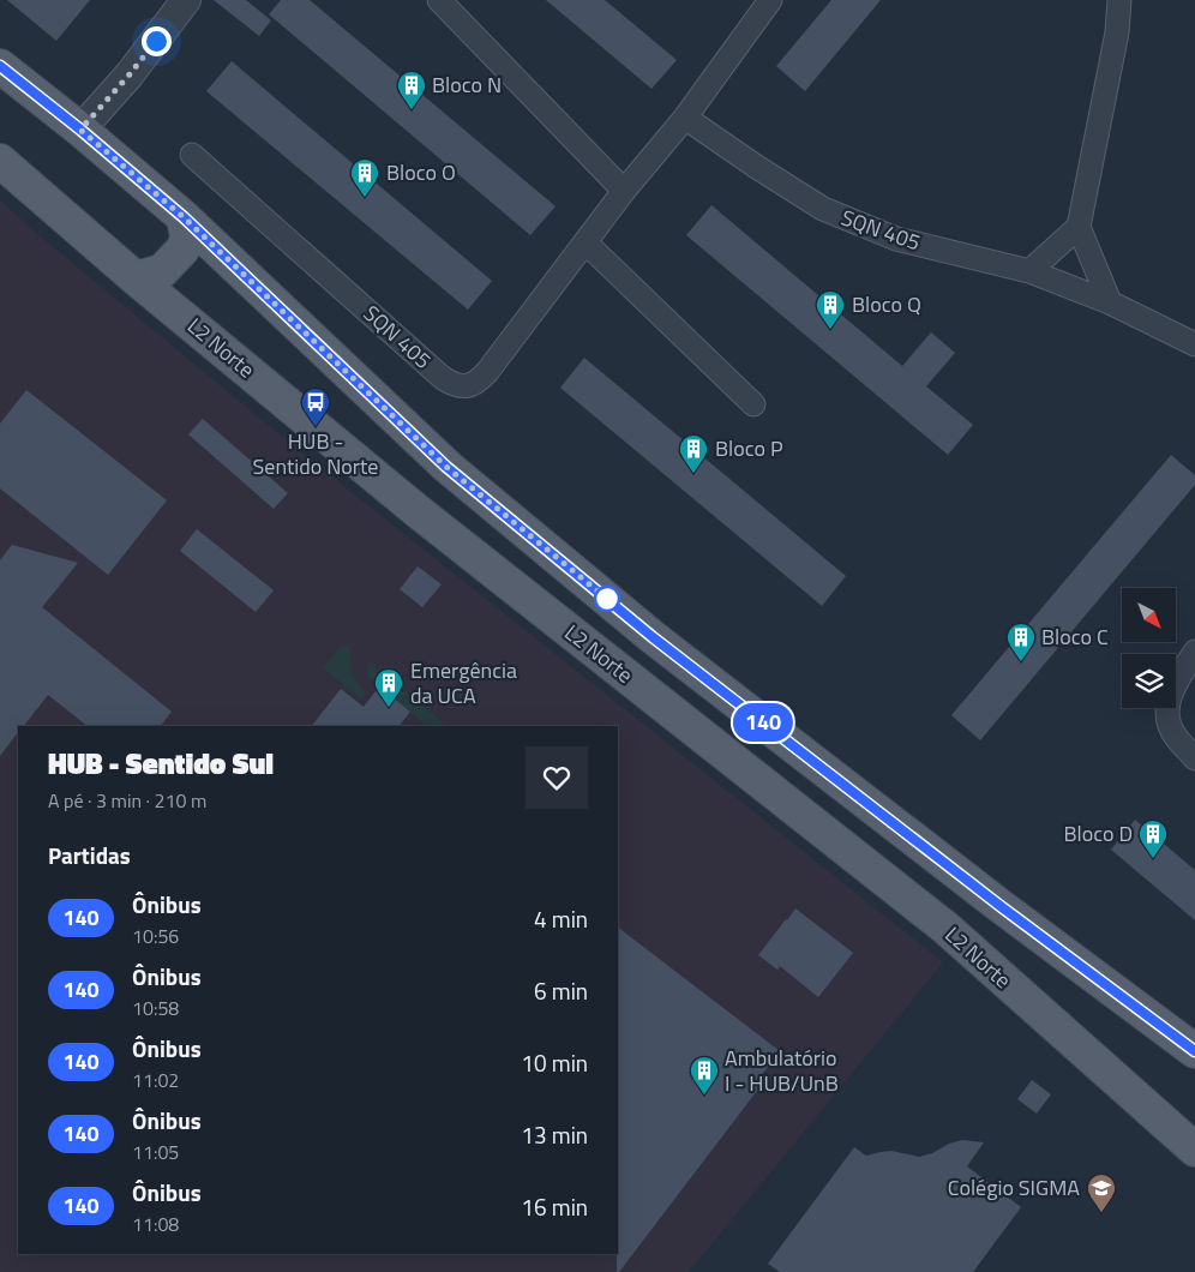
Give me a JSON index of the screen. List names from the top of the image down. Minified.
{"streets":{"main road":["L2 Norte"],"street":["SQN 405"]},"places":{"building":["Bloco N","Bloco O","Bloco Q","Bloco P","Bloco C","Emergência da UCA","Bloco D","Ambulatório I - HUB/UnB"],"bus stop":["HUB - Sentido Norte"],"school or university":["Colégio SIGMA"]},"lines":["bus line 140"],"north":"bottom right","page":{"on_map":"140","heading":[["HUB - Sentido Sul","A pé · 3 min · 210 m"],"Partidas"],"list":[{"mark":"140","name":"Ônibus","note":"10:56","value":"4 min"},{"mark":"140","name":"Ônibus","note":"10:58","value":"6 min"},{"mark":"140","name":"Ônibus","note":"11:02","value":"10 min"},{"mark":"140","name":"Ônibus","note":"11:05","value":"13 min"},{"mark":"140","name":"Ônibus","note":"11:08","value":"16 min"}]}}
